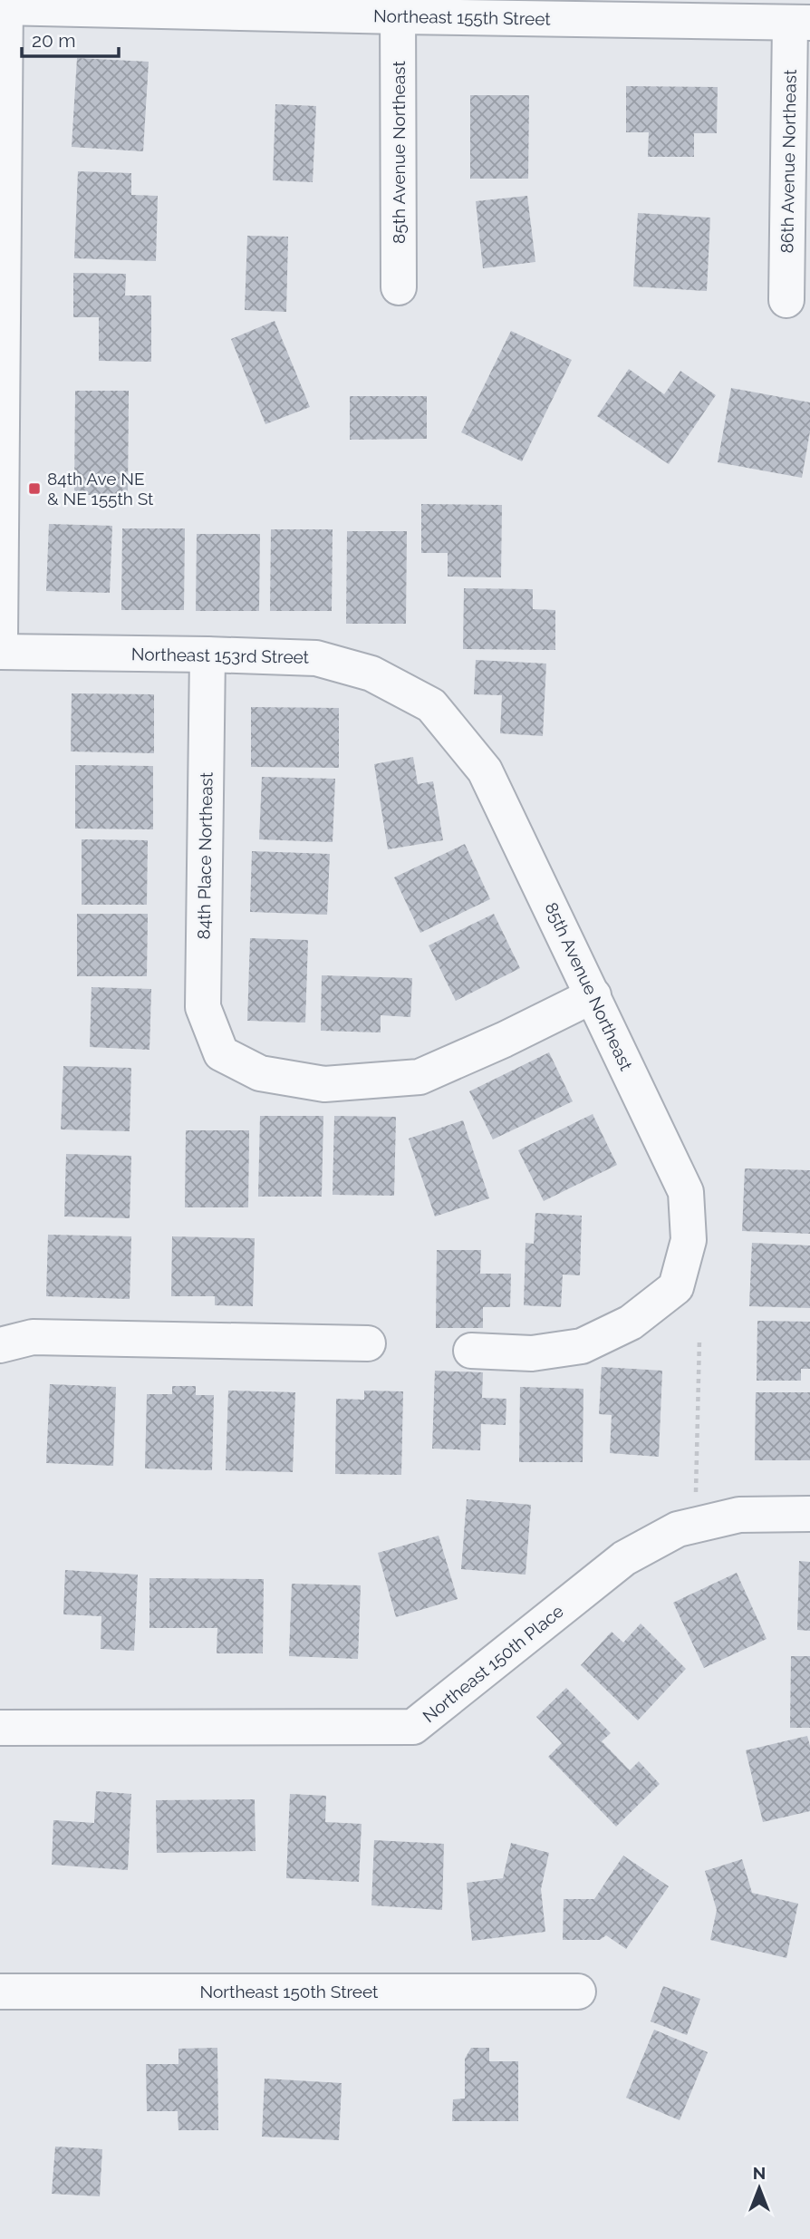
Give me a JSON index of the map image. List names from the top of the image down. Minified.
{"streets":{"street":["Northeast 155th Street","85th Avenue Northeast","86th Avenue Northeast","Northeast 153rd Street","84th Place Northeast","Northeast 150th Place","Northeast 150th Street"]},"crossings":[["Northeast 155th Street","85th Avenue Northeast"],["Northeast 155th Street","86th Avenue Northeast"],["85th Avenue Northeast","Northeast 153rd Street"],["85th Avenue Northeast","84th Place Northeast"],["Northeast 153rd Street","84th Place Northeast"]],"places":{"transit":["84th Ave NE & NE 155th St"]},"scale_bar":"20 m","north":"top"}
